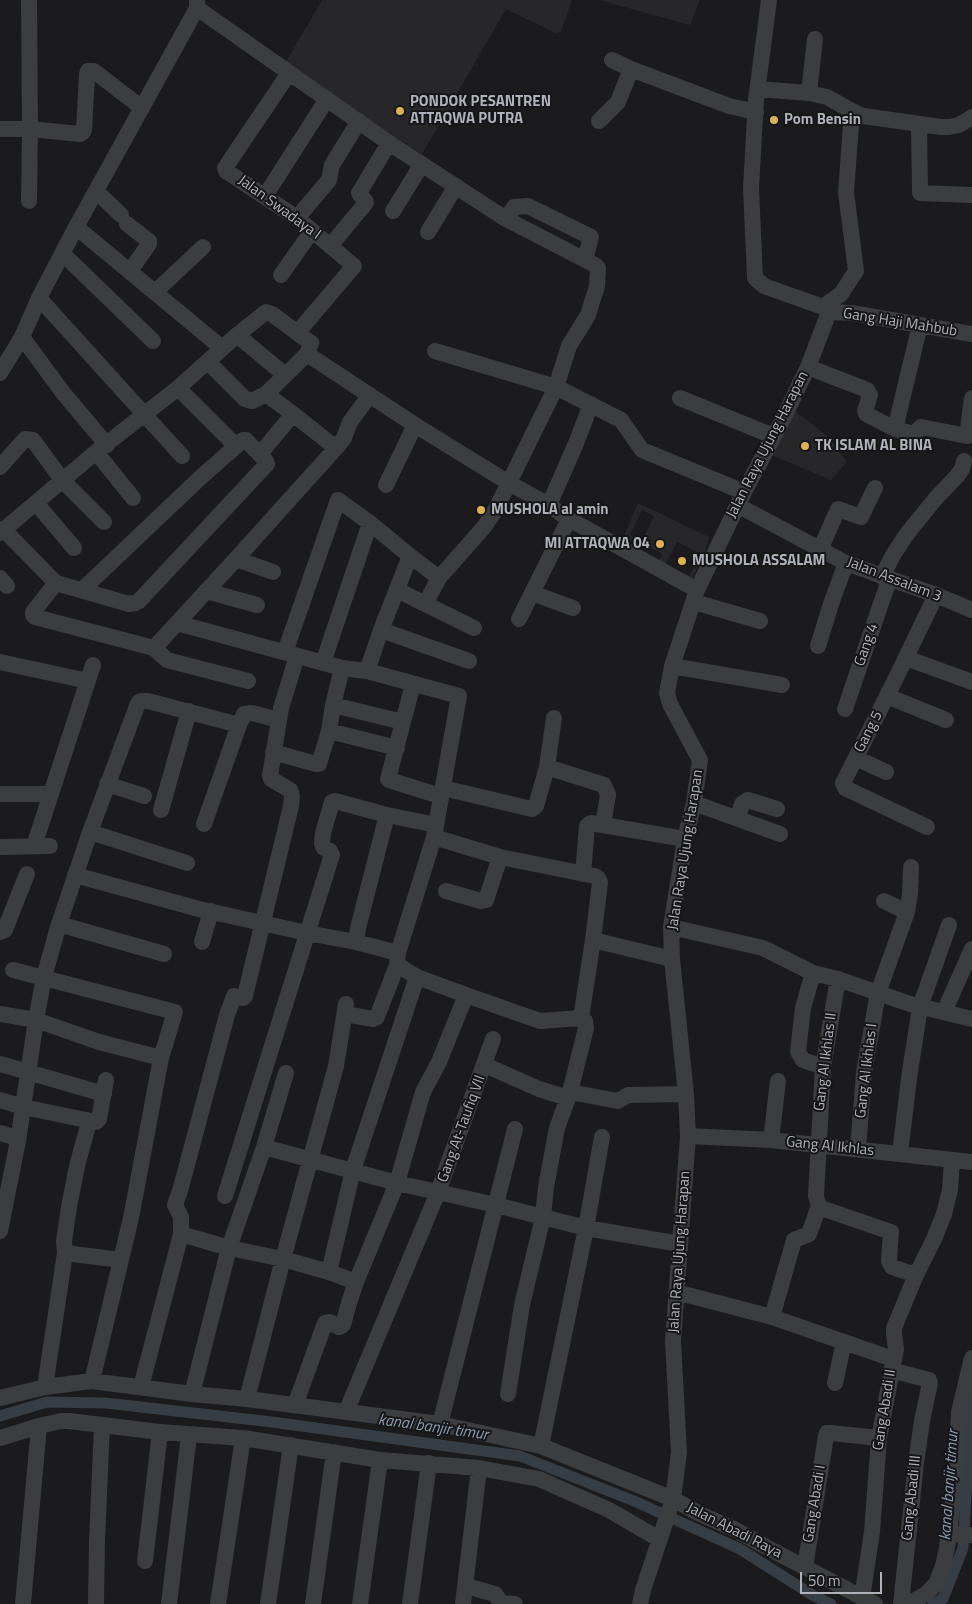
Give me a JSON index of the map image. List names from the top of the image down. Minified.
{"streets":{"street":["Jalan Swadaya I","Gang Haji Mahbub","Jalan Raya Ujung Harapan","Jalan Assalam 3","Gang 4","Gang 5","Gang Al Ikhlas II","Gang Al Ikhlas I","Gang At-Taufiq VII","Gang Al Ikhlas","Gang Abadi II","Gang Abadi III","Gang Abadi I","Jalan Abadi Raya"]},"crossings":[["Gang Haji Mahbub","Jalan Raya Ujung Harapan"],["Jalan Raya Ujung Harapan","Jalan Assalam 3"],["Jalan Raya Ujung Harapan","Gang Al Ikhlas"],["Jalan Raya Ujung Harapan","Gang Abadi II"],["Jalan Raya Ujung Harapan","Jalan Abadi Raya"],["Jalan Assalam 3","Gang 4"],["Jalan Assalam 3","Gang 5"],["Gang Al Ikhlas II","Gang Al Ikhlas"],["Gang Al Ikhlas I","Gang Al Ikhlas"],["Gang At-Taufiq VII","Jalan Abadi Raya"],["Gang Abadi II","Gang Abadi III"],["Gang Abadi II","Gang Abadi I"],["Gang Abadi II","Jalan Abadi Raya"],["Gang Abadi I","Jalan Abadi Raya"]],"water":["kanal banjir timur"],"places":["PONDOK PESANTREN ATTAQWA PUTRA","Pom Bensin","TK ISLAM AL BINA","MUSHOLA al amin","MI ATTAQWA 04","MUSHOLA ASSALAM"],"scale_bar":"50 m"}
